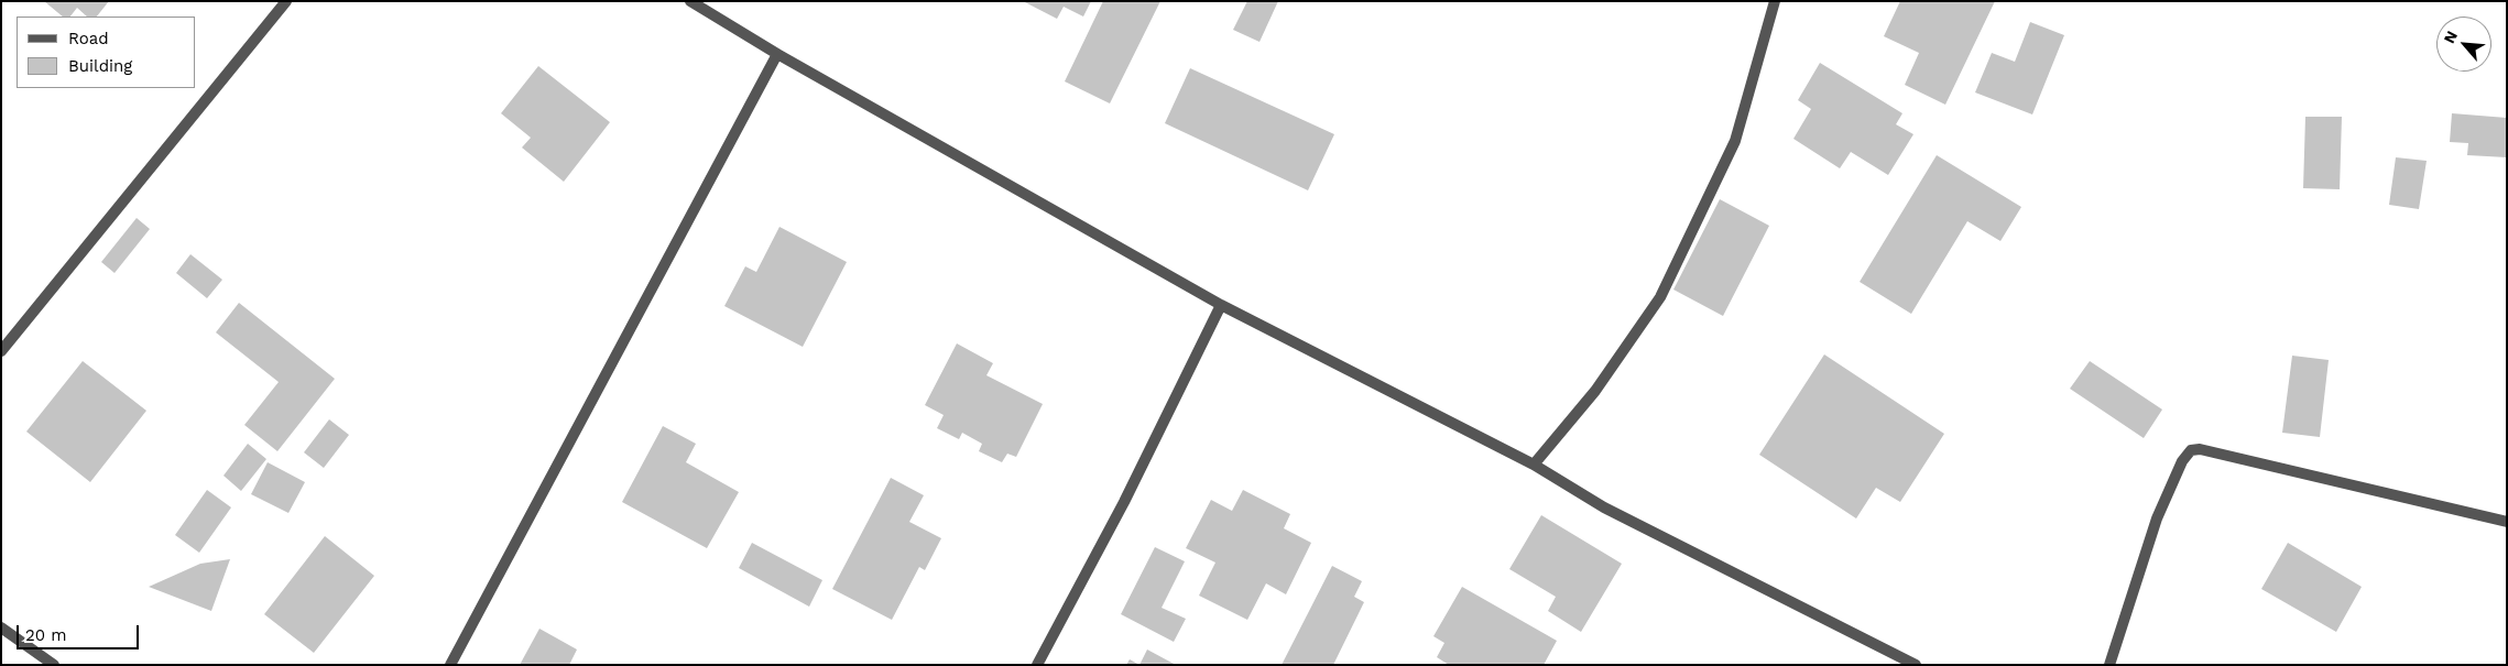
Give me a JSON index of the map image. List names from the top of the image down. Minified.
{"legend":["Road","Building"],"scale_bar":"20 m","north":"top left"}
